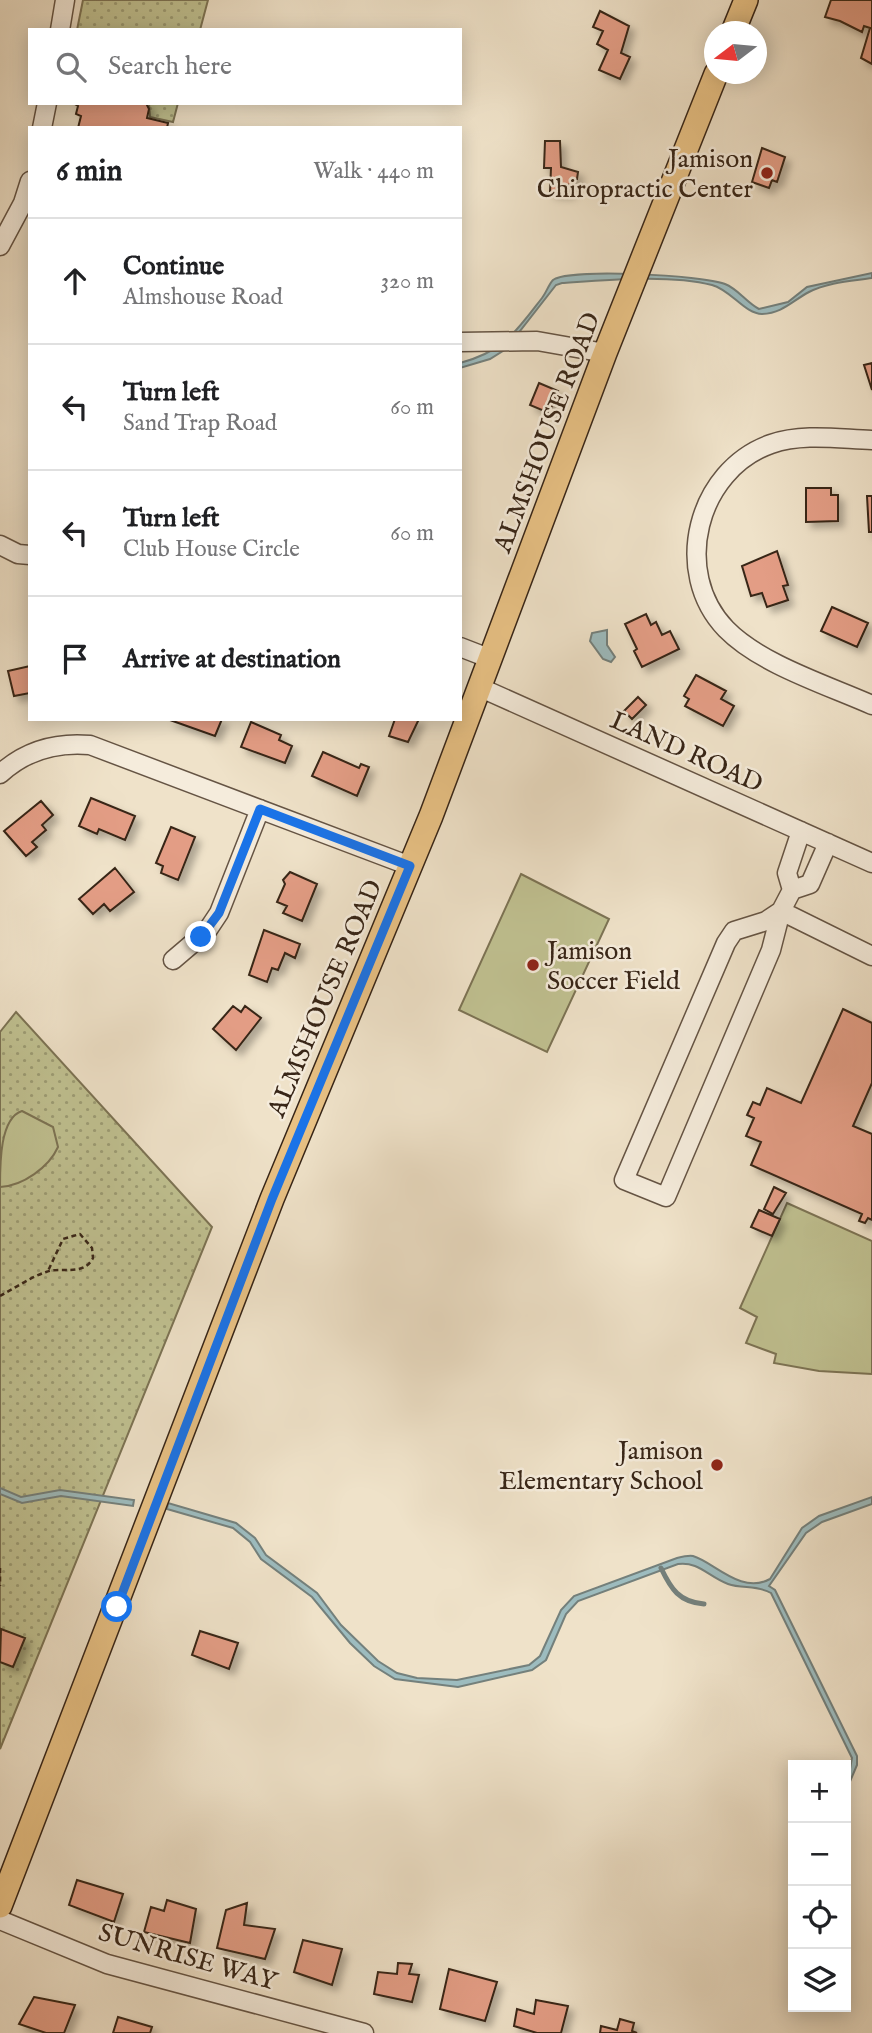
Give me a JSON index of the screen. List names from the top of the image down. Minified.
{"streets":{"main road":["ALMSHOUSE ROAD"],"street":["LAND ROAD","SUNRISE WAY"]},"crossings":[["ALMSHOUSE ROAD","LAND ROAD"]],"places":["Jamison Chiropractic Center","Jamison Soccer Field","Jamison Elementary School"],"north":"left","page":{"search":"Search here","heading":["6 min","Walk · 440 m"],"list":[["Continue","Almshouse Road","320 m"],["Turn left","Sand Trap Road","60 m"],["Turn left","Club House Circle","60 m"],"Arrive at destination"],"map_buttons":["+","−"]}}
